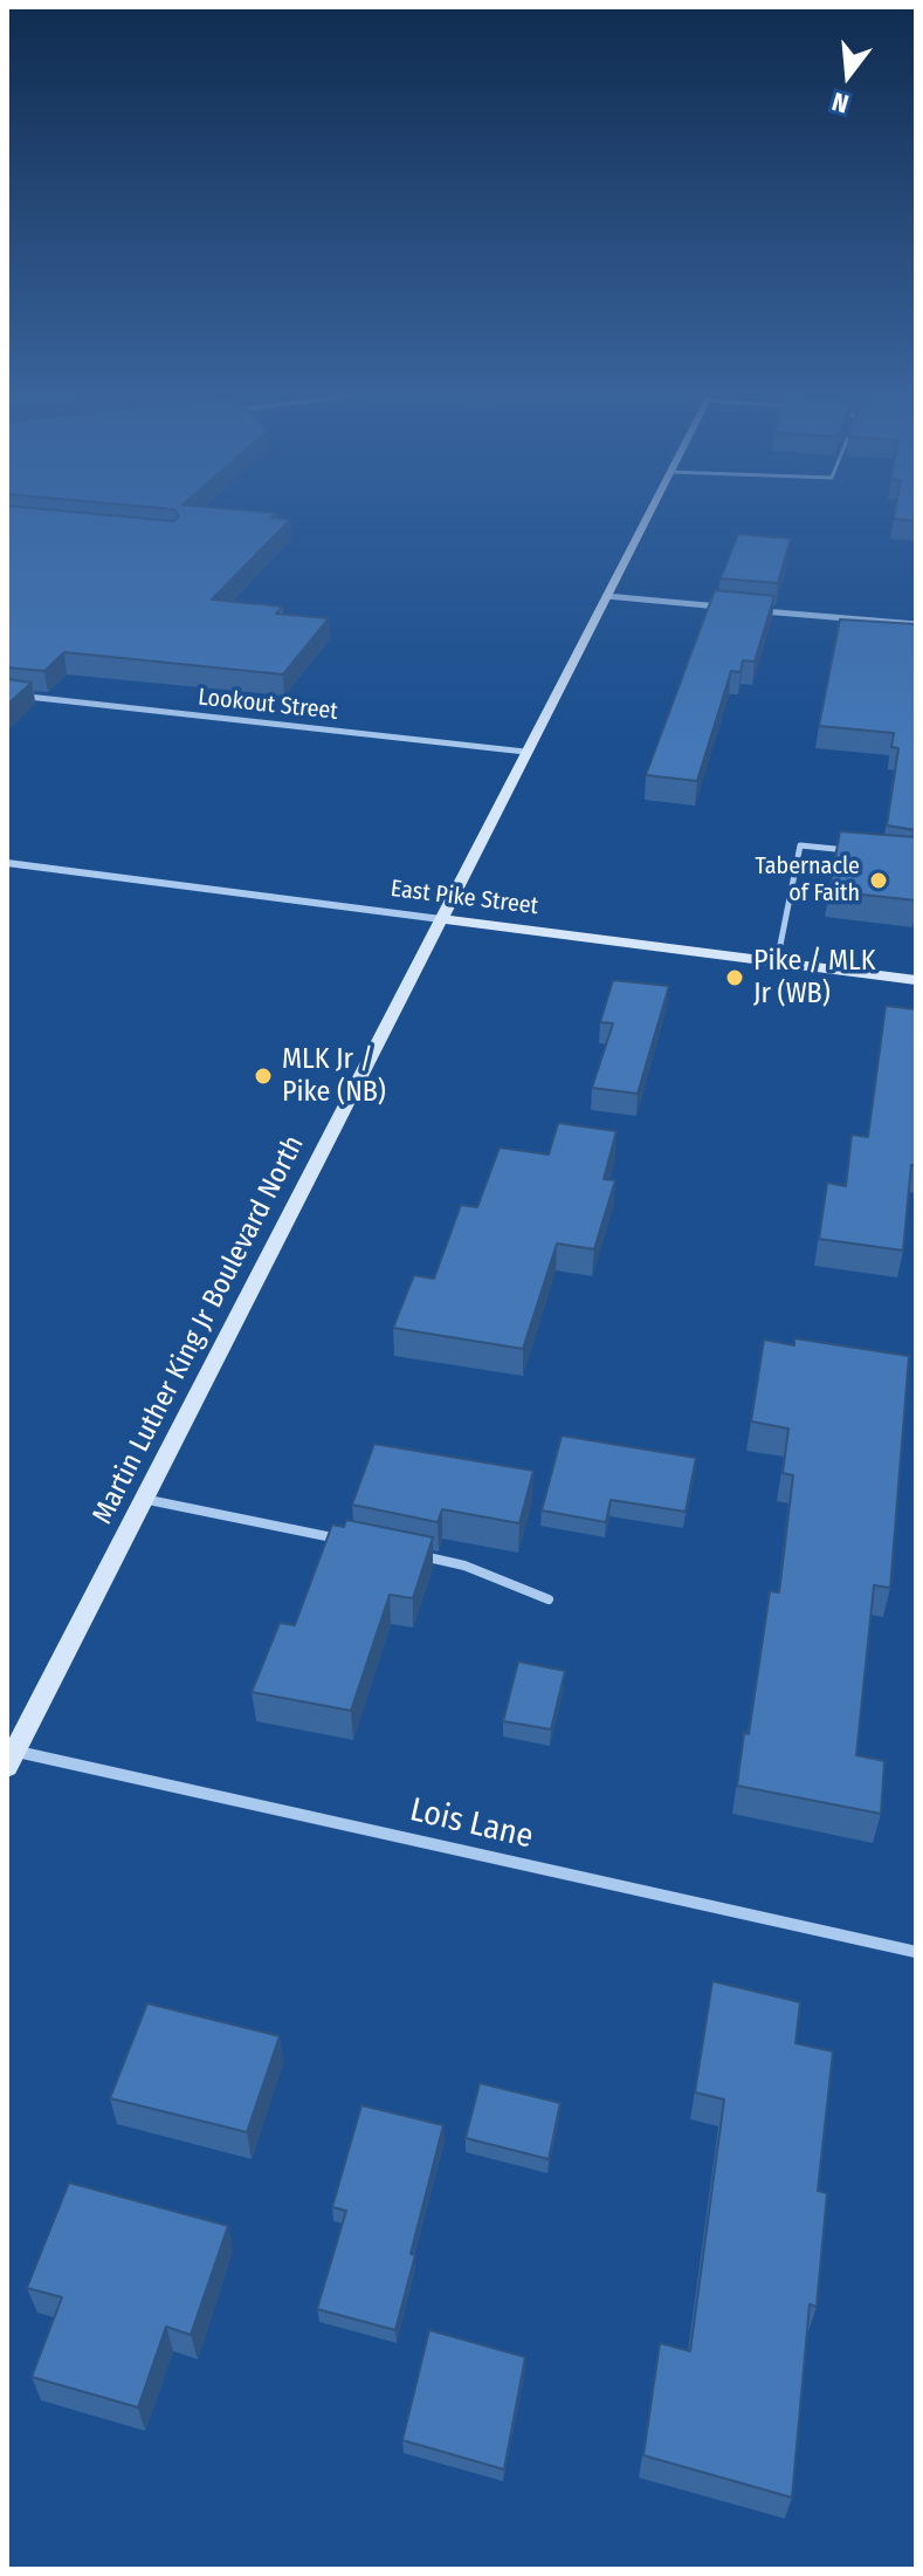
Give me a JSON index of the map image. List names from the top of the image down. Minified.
{"streets":{"main road":["East Pike Street","Martin Luther King Jr Boulevard North"],"street":["Lookout Street","Lois Lane"]},"crossings":[["Lookout Street","Martin Luther King Jr Boulevard North"],["East Pike Street","Martin Luther King Jr Boulevard North"],["Martin Luther King Jr Boulevard North","Lois Lane"]],"places":["Tabernacle of Faith","Pike / MLK Jr (WB)","MLK Jr / Pike (NB)"],"north":"bottom"}
